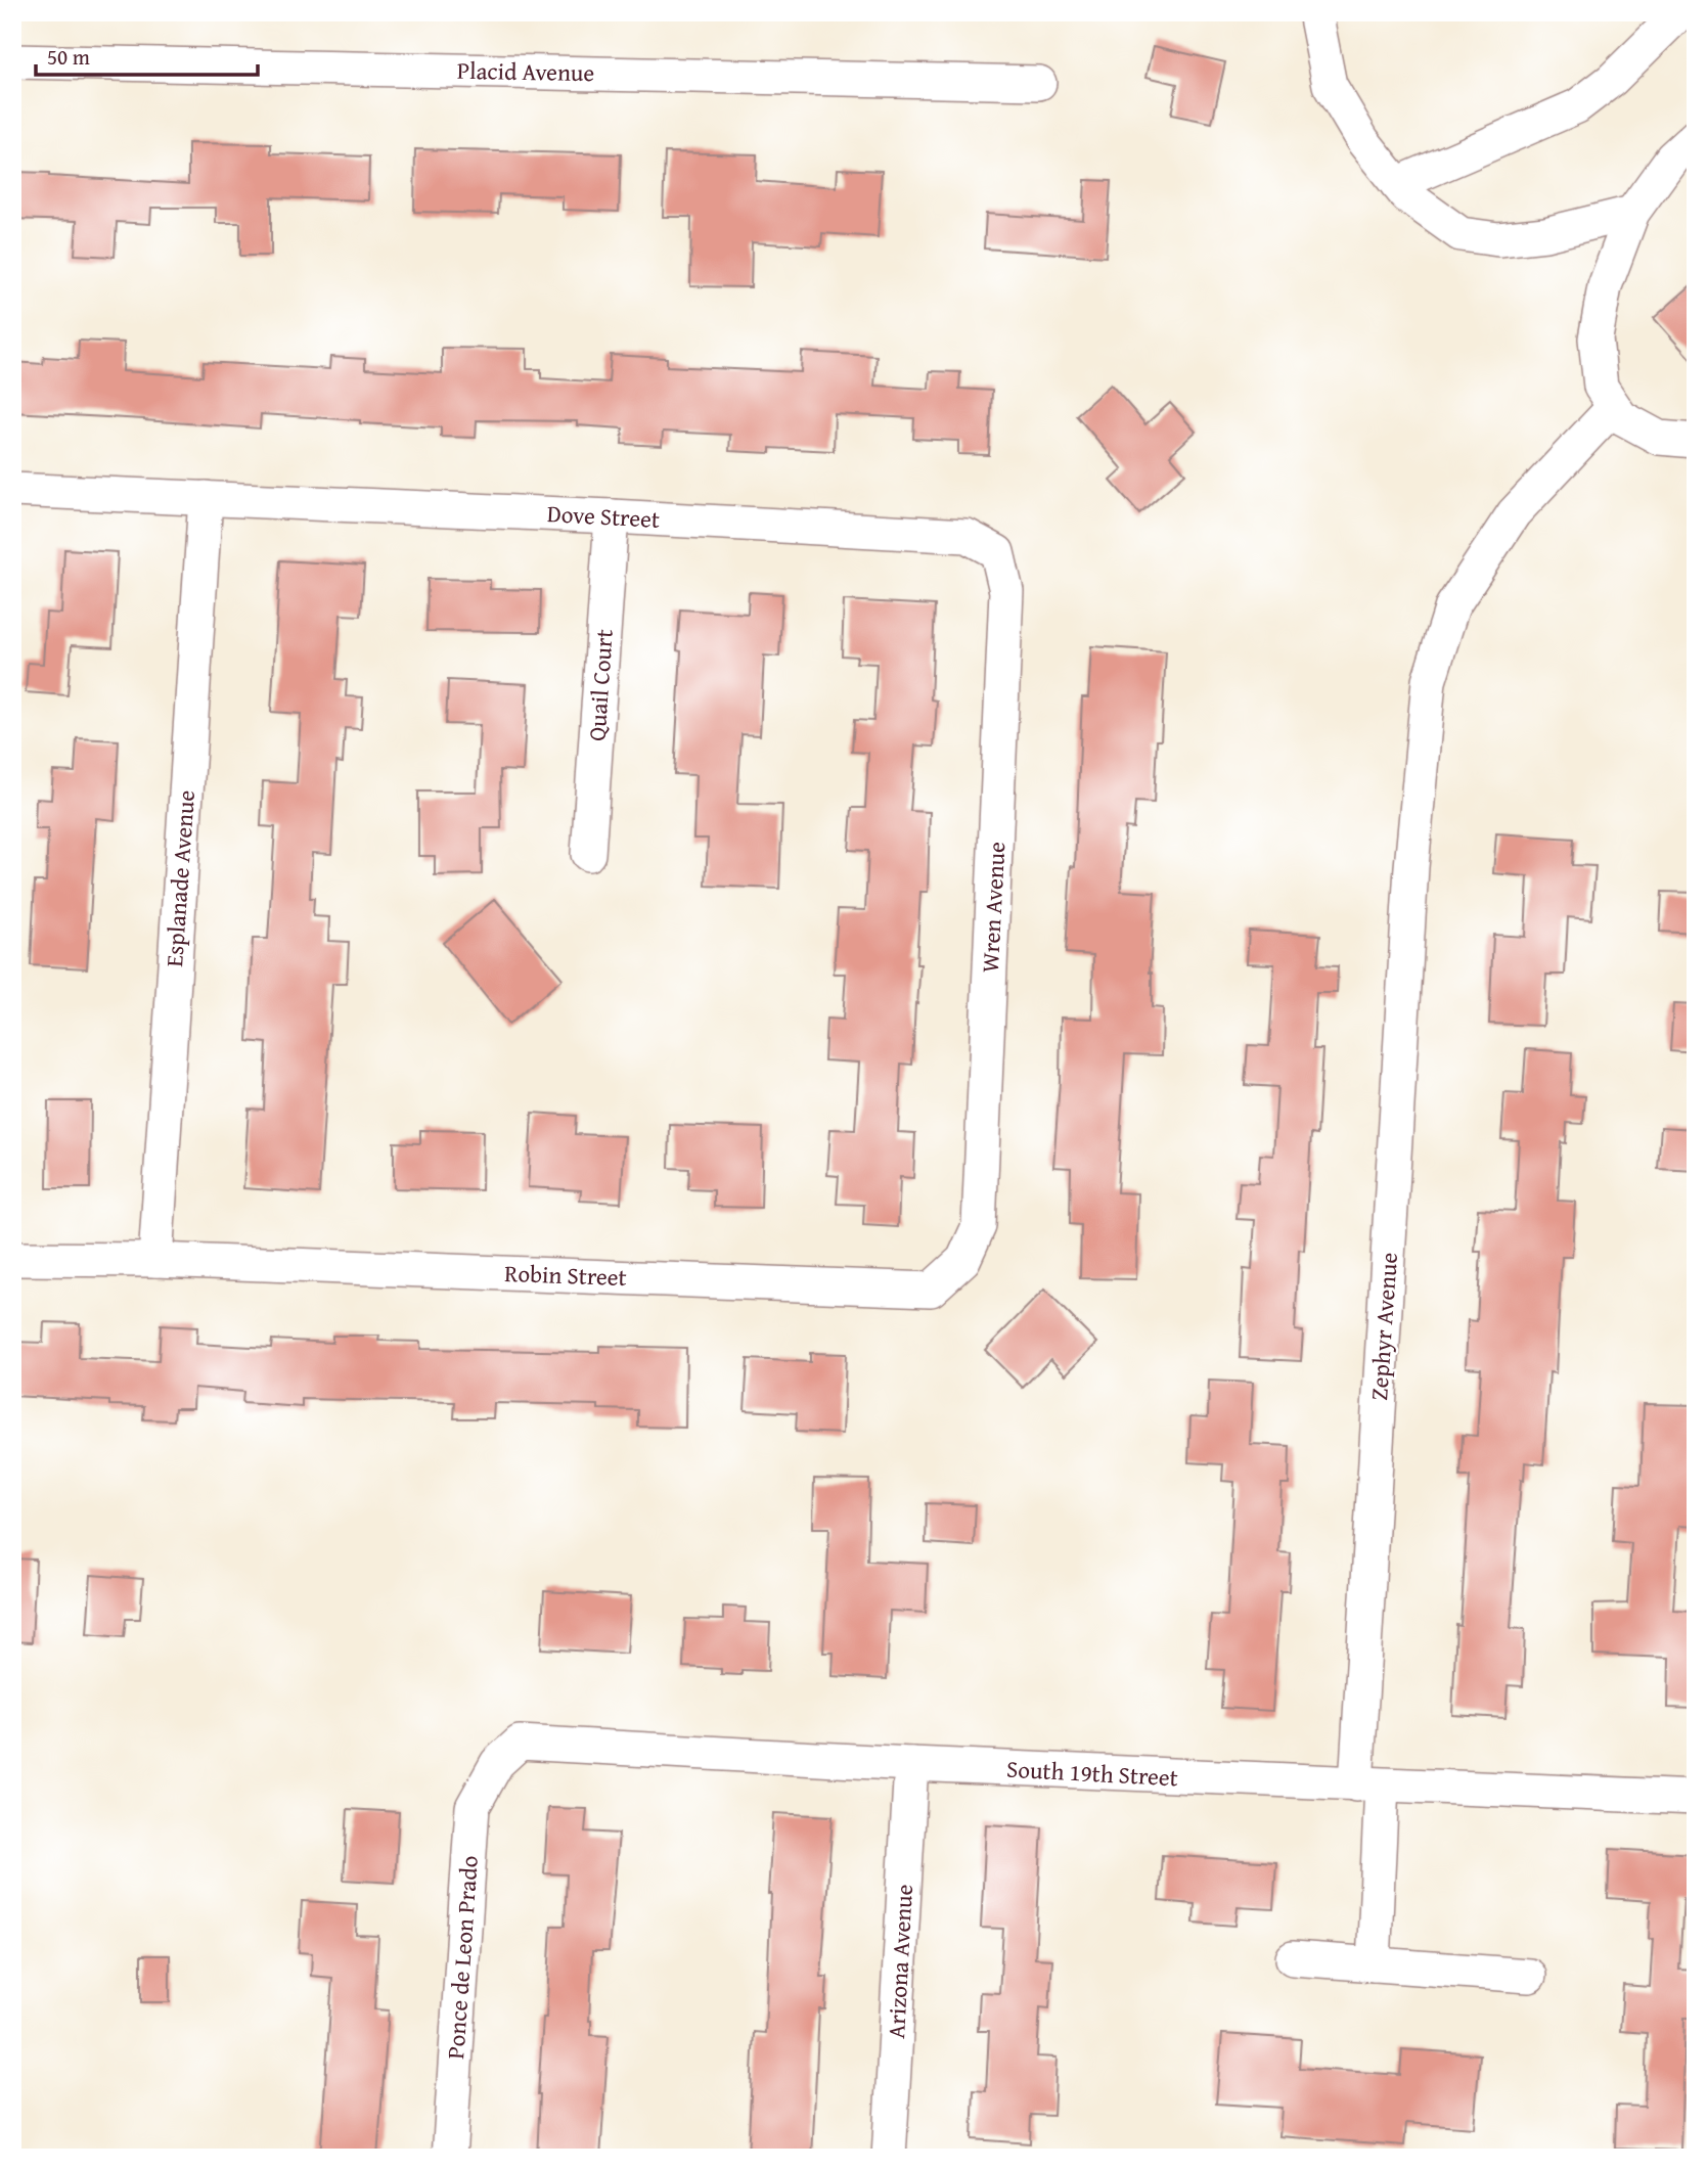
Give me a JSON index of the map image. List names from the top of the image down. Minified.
{"streets":{"street":["Placid Avenue","Dove Street","Quail Court","Esplanade Avenue","Wren Avenue","Robin Street","Zephyr Avenue","South 19th Street","Ponce de Leon Prado","Arizona Avenue"]},"crossings":[["Dove Street","Quail Court"],["Dove Street","Esplanade Avenue"],["Dove Street","Wren Avenue"],["Esplanade Avenue","Robin Street"],["Wren Avenue","Robin Street"],["Zephyr Avenue","South 19th Street"],["South 19th Street","Ponce de Leon Prado"],["South 19th Street","Arizona Avenue"]],"scale_bar":"50 m"}
